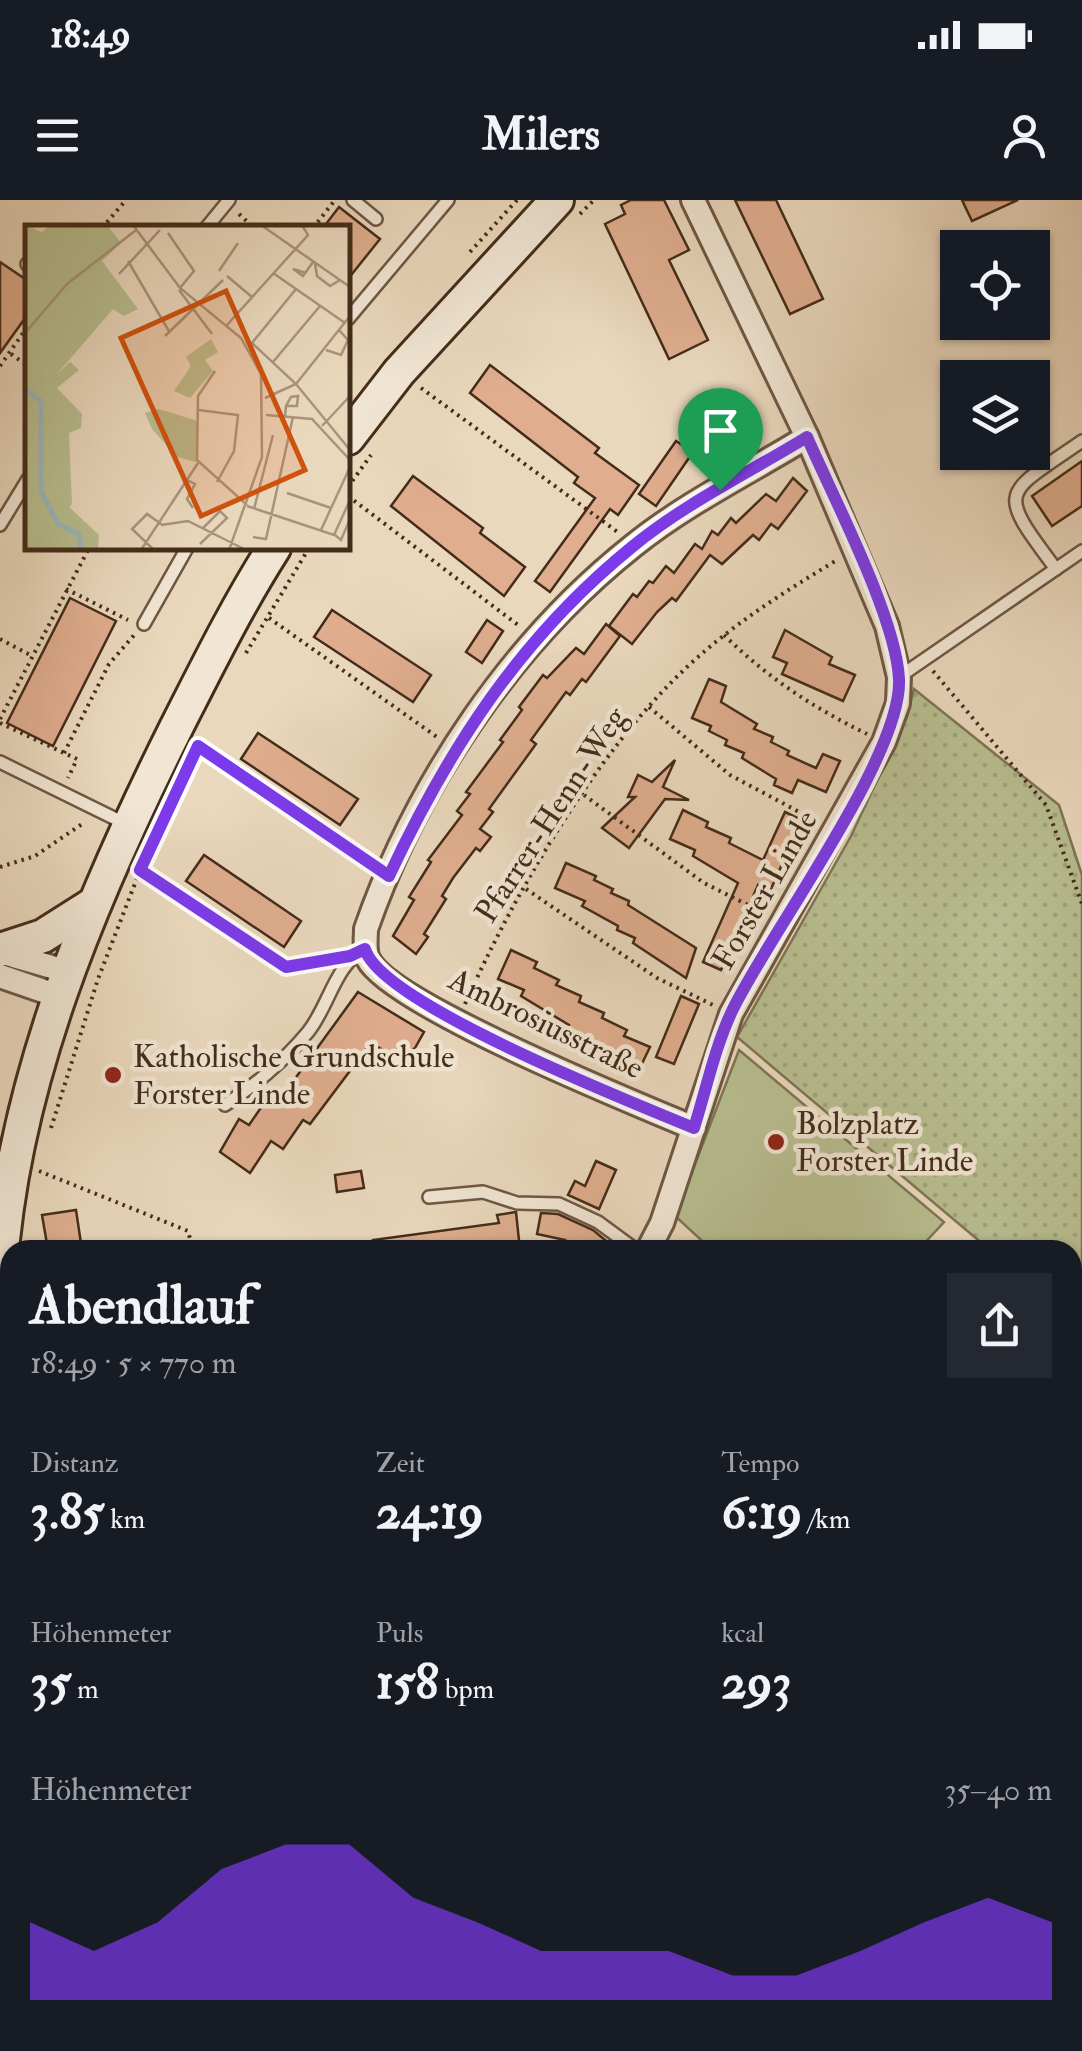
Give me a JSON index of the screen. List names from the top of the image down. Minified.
{"streets":{"street":["Forster Linde","Ambrosiusstraße"],"path":["Pfarrer-Henn-Weg"]},"crossings":[["Pfarrer-Henn-Weg","Forster Linde"],["Pfarrer-Henn-Weg","Ambrosiusstraße"],["Forster Linde","Ambrosiusstraße"]],"places":["Katholische Grundschule Forster Linde","Bolzplatz Forster Linde"],"page":{"status":"18:49","header":"Milers","heading":["Abendlauf","18:49 · 5 × 770 m"],"stats":[["Distanz","3.85 km"],["Zeit","24:19"],["Tempo","6:19 /km"],["Höhenmeter","35 m"],["Puls","158 bpm"],["kcal","293"]],"chart":["Höhenmeter","35–40 m"]}}
